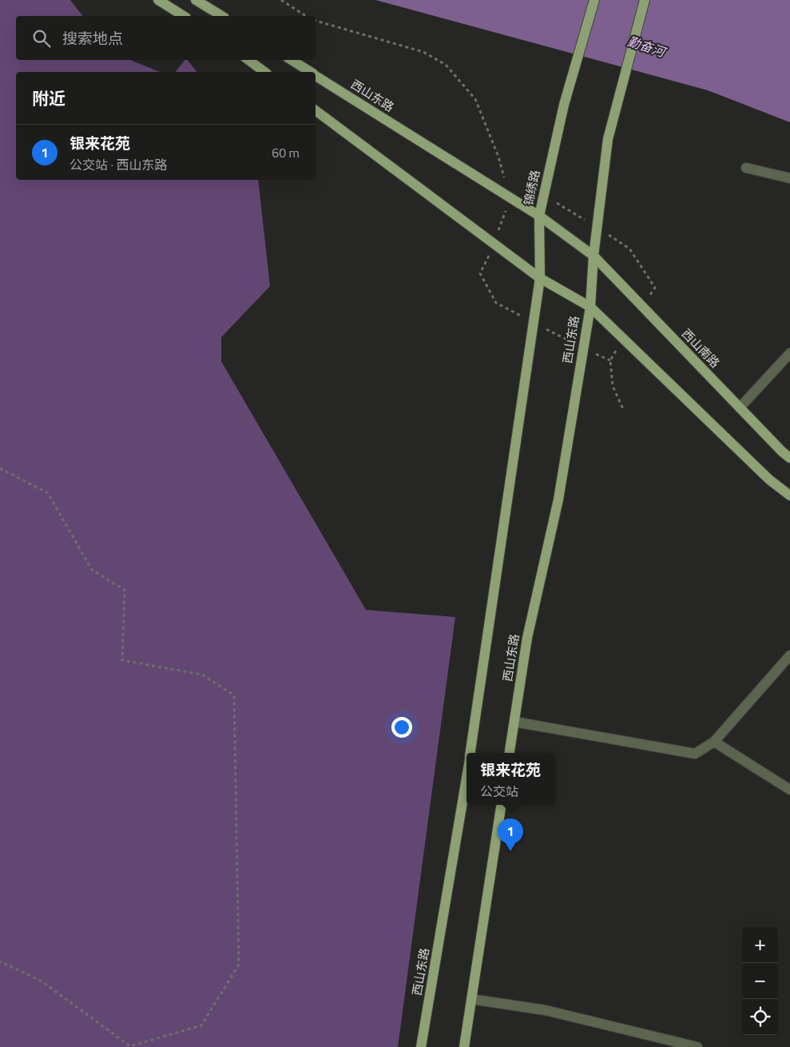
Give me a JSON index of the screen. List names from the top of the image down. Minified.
{"streets":{"main road":["西山东路","锦绣路","西山南路"]},"crossings":[["西山东路","锦绣路"],["西山东路","西山南路"]],"water":["勤奋河"],"page":{"search":"搜索地点","heading":"附近","list":[{"mark":"1","name":"银来花苑","note":"公交站 · 西山东路","value":"60 m"}],"popup":["银来花苑","公交站"],"pins":"1","map_buttons":["+","−"]}}
